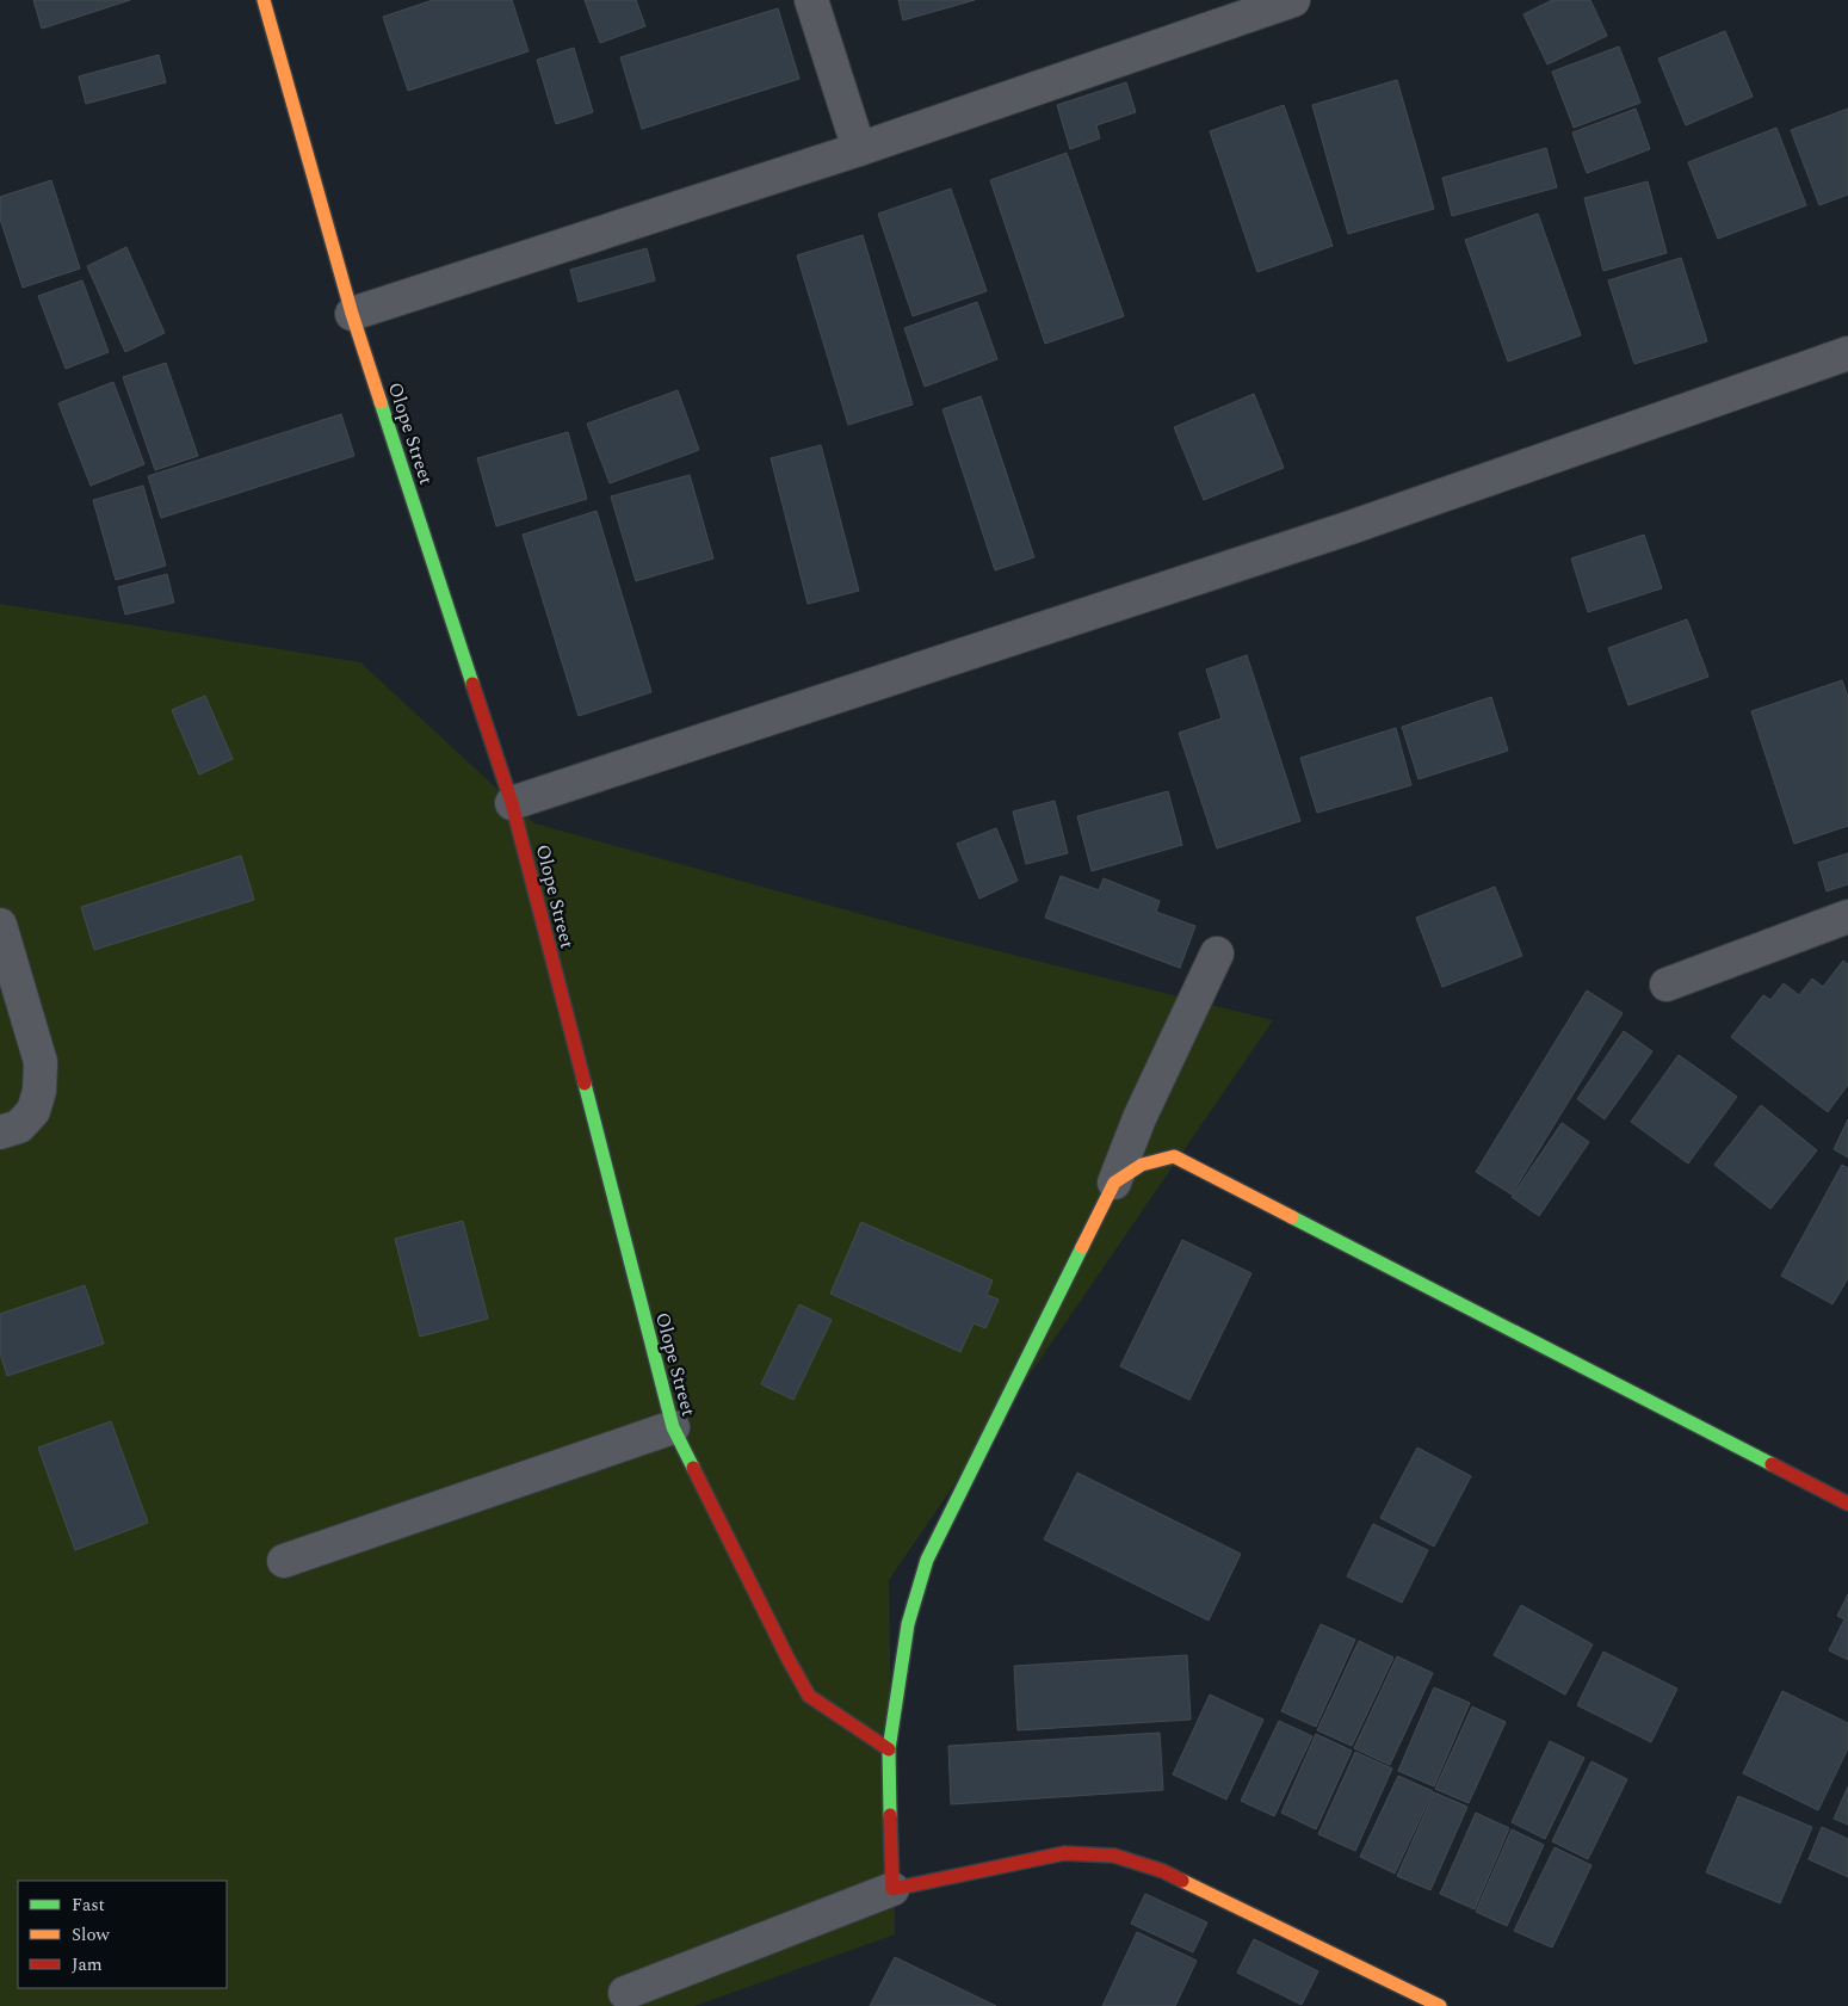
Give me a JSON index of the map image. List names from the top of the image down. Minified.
{"streets":{"street":["Olope Street"]},"legend":["Fast","Slow","Jam"]}
